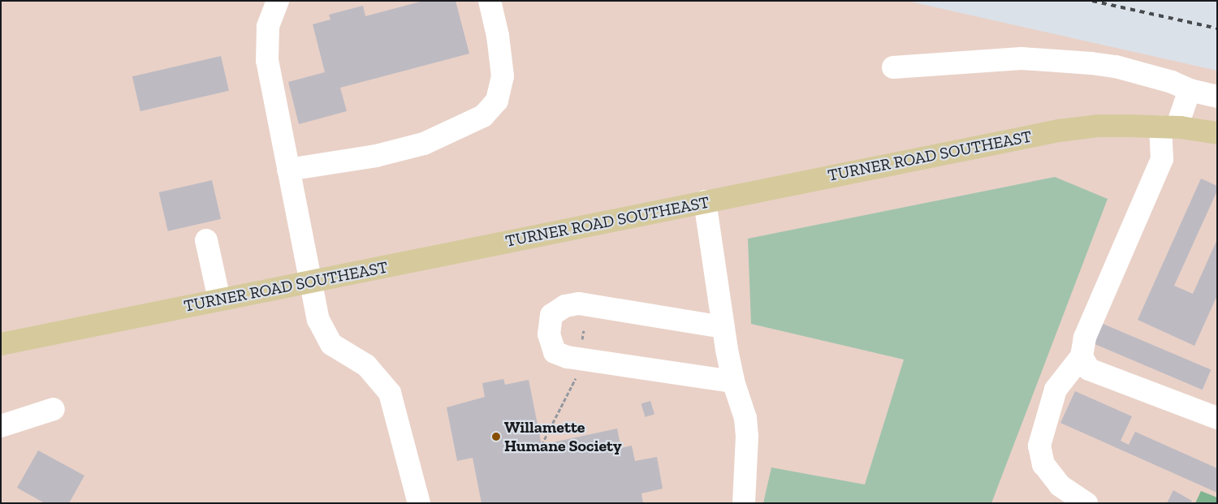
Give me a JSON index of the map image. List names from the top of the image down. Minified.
{"streets":{"main road":["TURNER ROAD SOUTHEAST"]},"places":["Willamette Humane Society"]}
